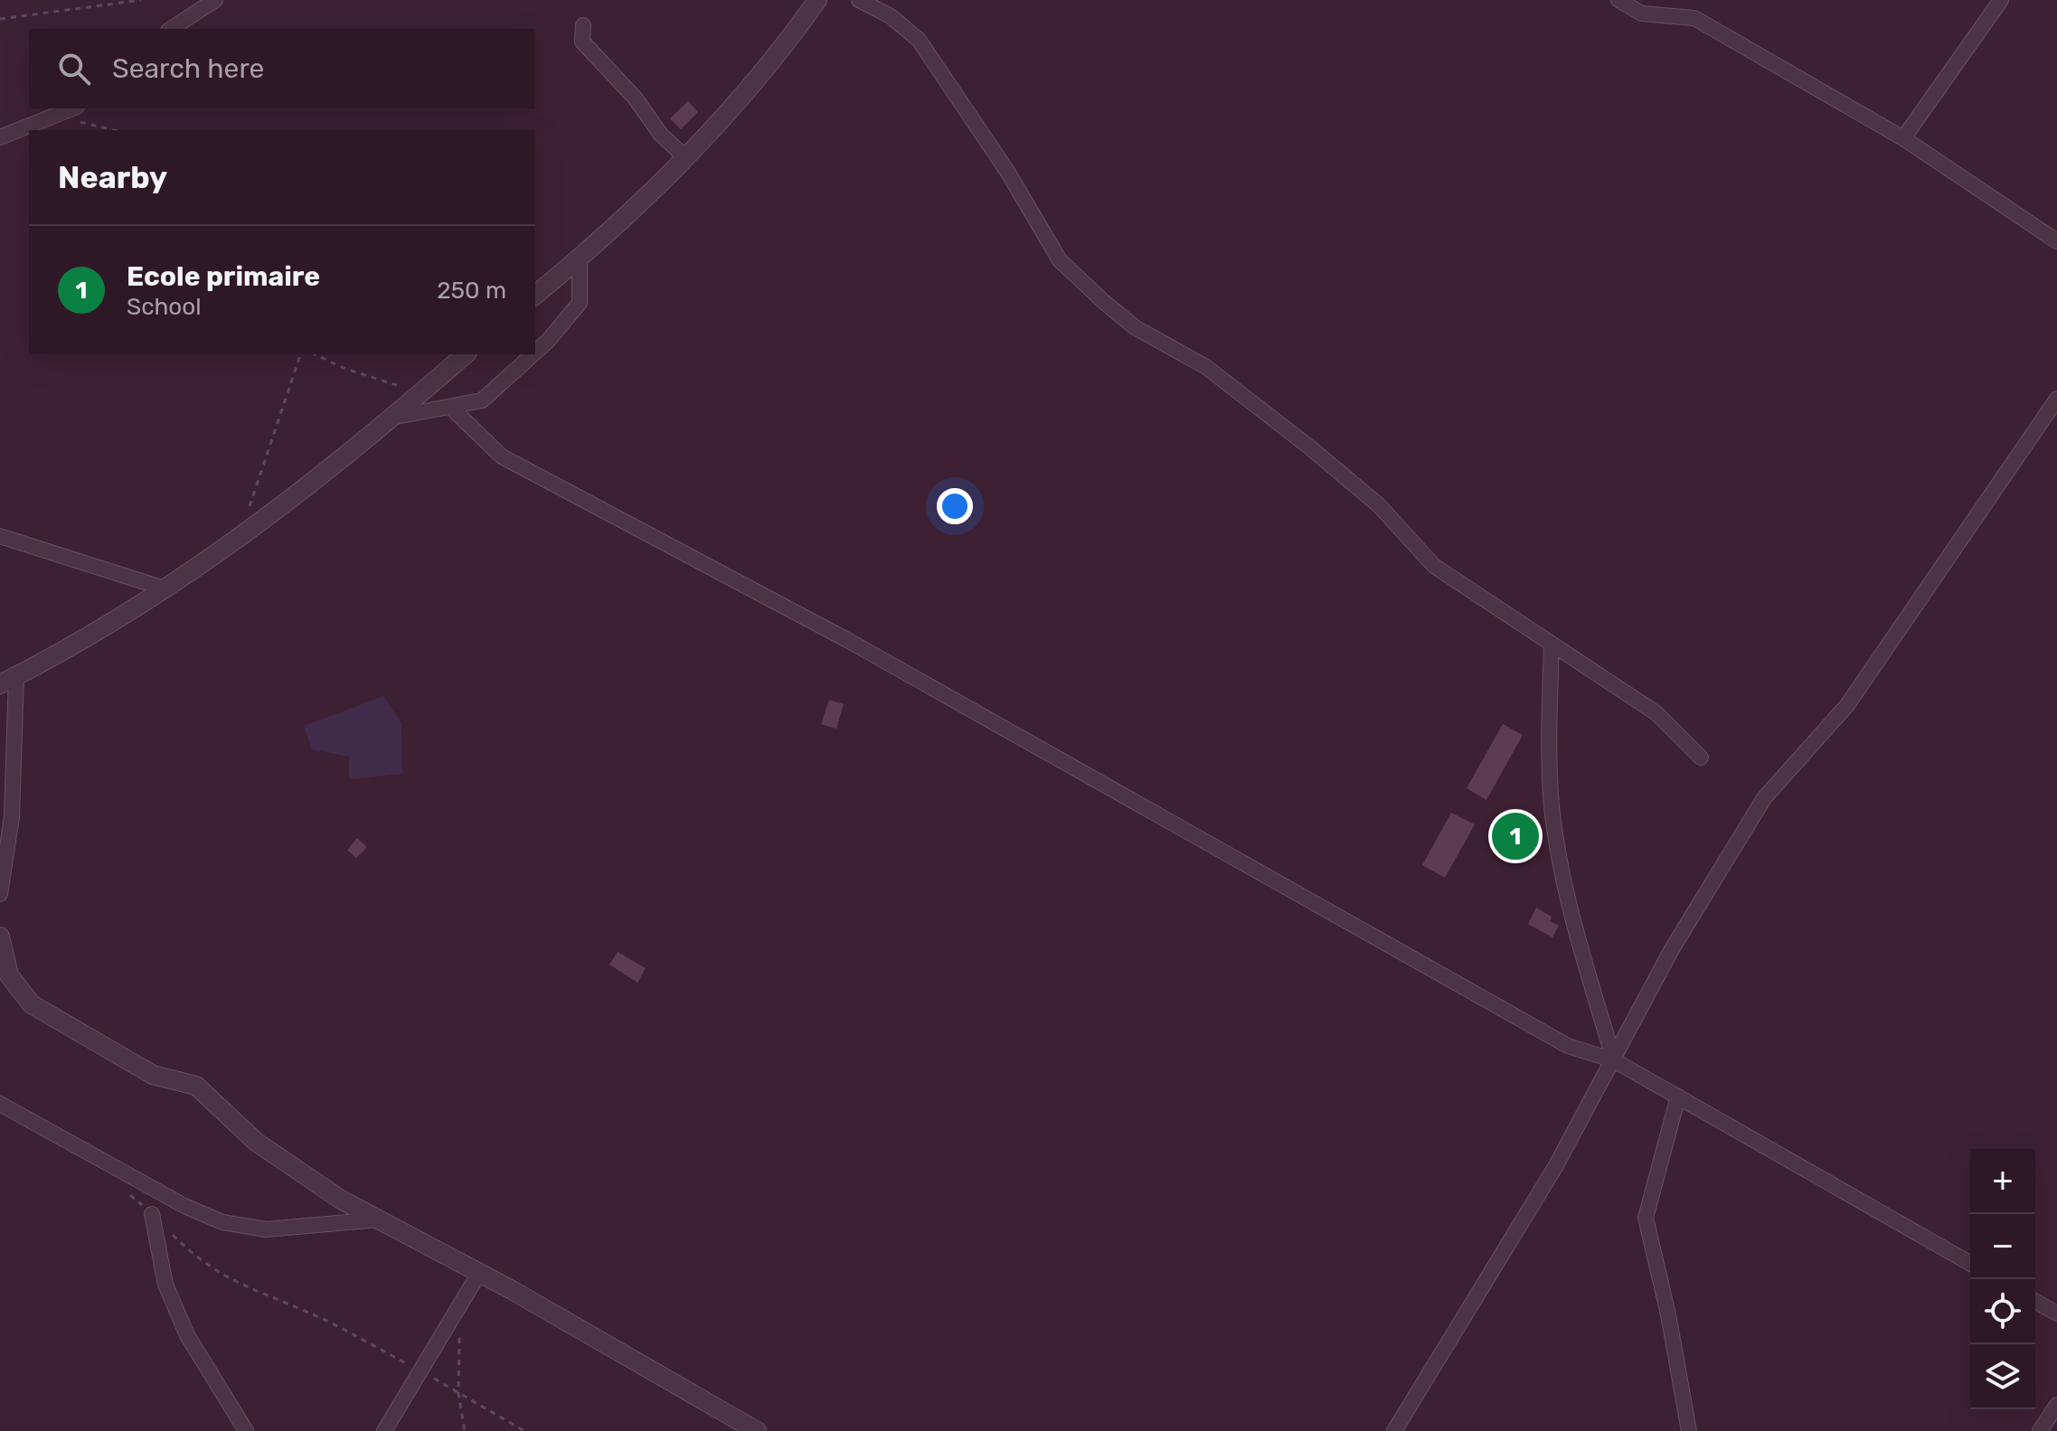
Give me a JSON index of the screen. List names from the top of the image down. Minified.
{"page":{"search":"Search here","heading":"Nearby","list":[{"mark":"1","name":"Ecole primaire","note":"School","value":"250 m"}],"pins":"1","map_buttons":["+","−"]}}
